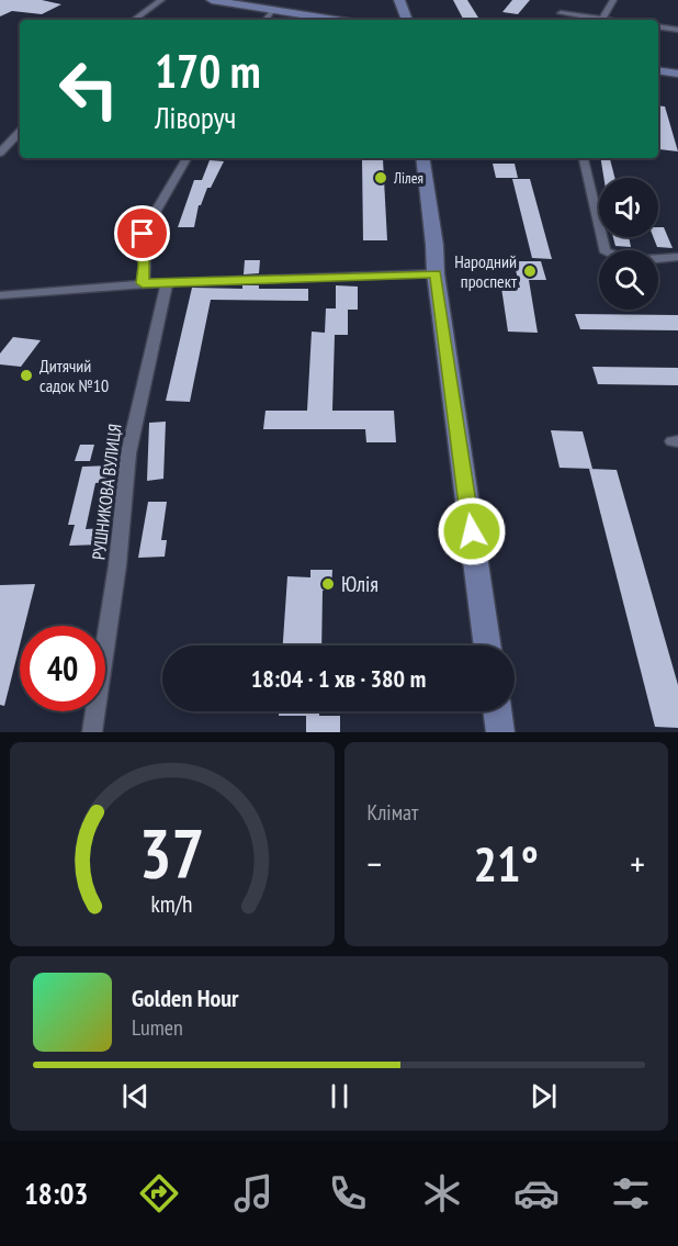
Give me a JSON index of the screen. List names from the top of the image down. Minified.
{"streets":{"street":["РУШНИКОВА ВУЛИЦЯ"]},"places":["Лілея","Народний проспект","Дитячий садок №10","Юлія"],"page":{"turn":["170 m","Ліворуч"],"limit":"40","trip":"18:04 · 1 хв · 380 m","tile":"Клімат","heat":["−","21°","+"],"song":["Golden Hour","Lumen"],"tabs":"18:03","gauge":["37","km/h"]}}
